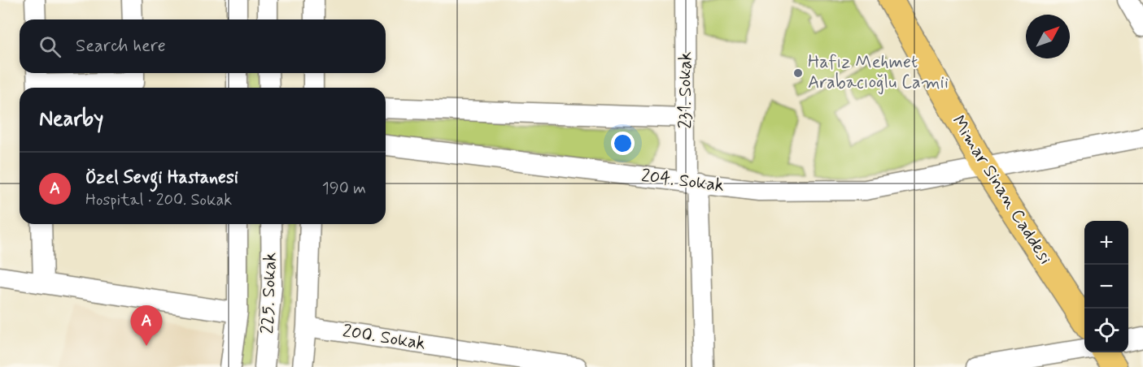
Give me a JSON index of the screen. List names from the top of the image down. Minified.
{"streets":{"main road":["Mimar Sinan Caddesi"],"street":["231. Sokak","204. Sokak","225. Sokak","200. Sokak"]},"crossings":[["231. Sokak","204. Sokak"],["204. Sokak","Mimar Sinan Caddesi"],["225. Sokak","200. Sokak"]],"places":["Hafız Mehmet Arabacıoğlu Camii"],"north":"top right","page":{"search":"Search here","heading":"Nearby","list":[{"mark":"A","name":"Özel Sevgi Hastanesi","note":"Hospital · 200. Sokak","value":"190 m"}],"map_buttons":["+","−"],"pins":"A"}}
